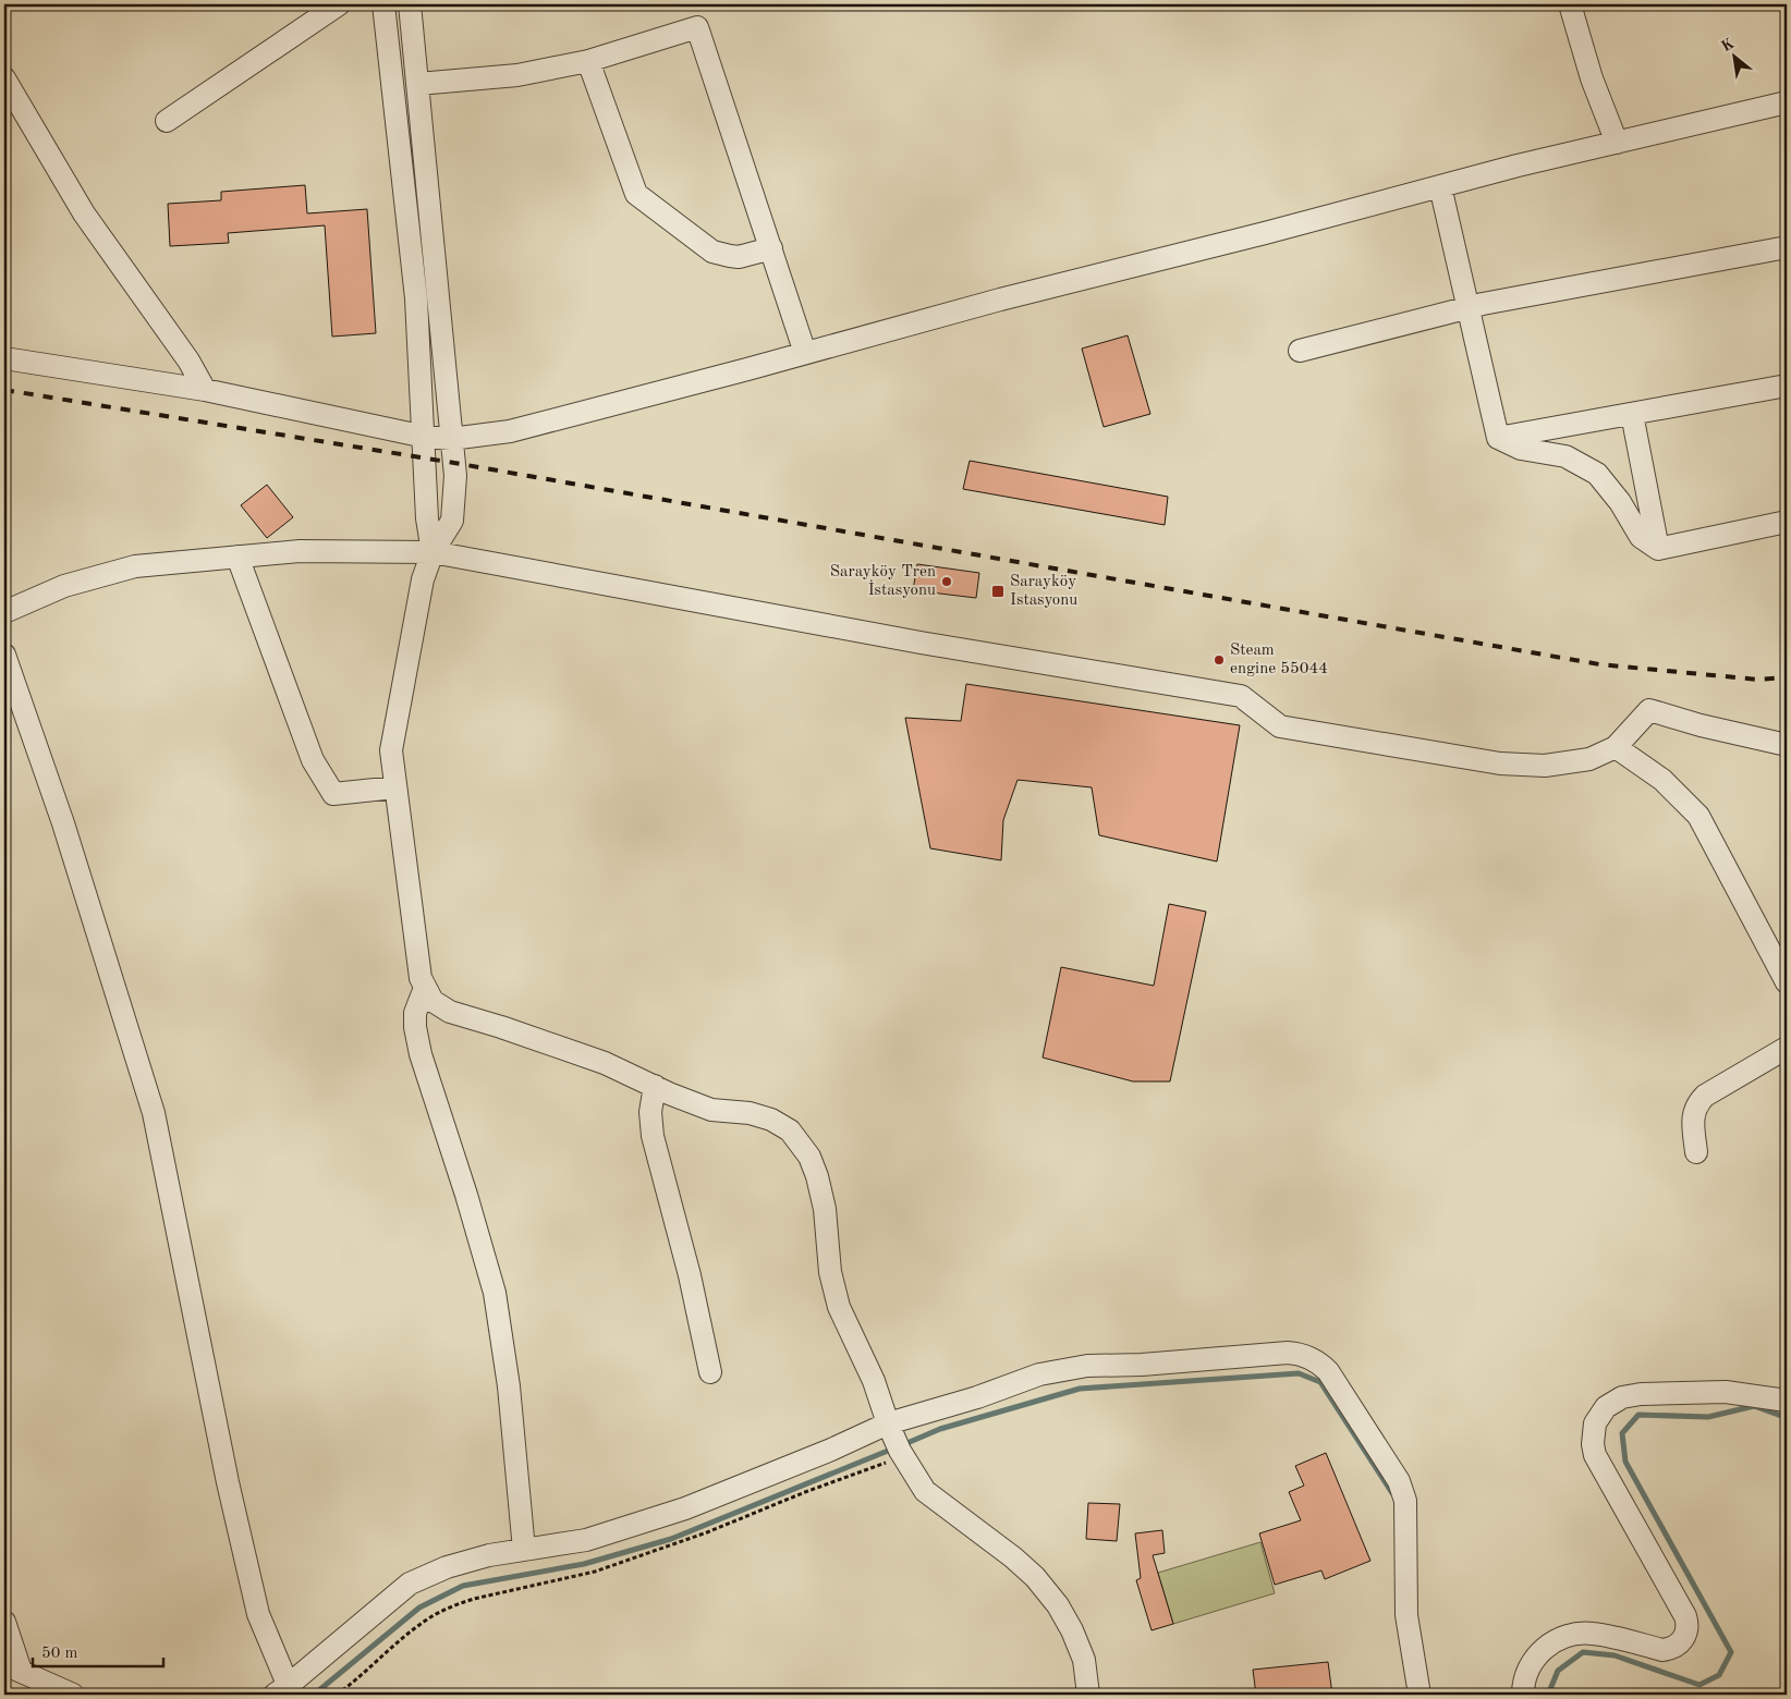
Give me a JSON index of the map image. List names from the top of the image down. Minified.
{"places":{"other":["Sarayköy Tren İstasyonu","Steam engine 55044"],"transit":["Sarayköy Istasyonu"]},"scale_bar":"50 m","north":"top left"}
